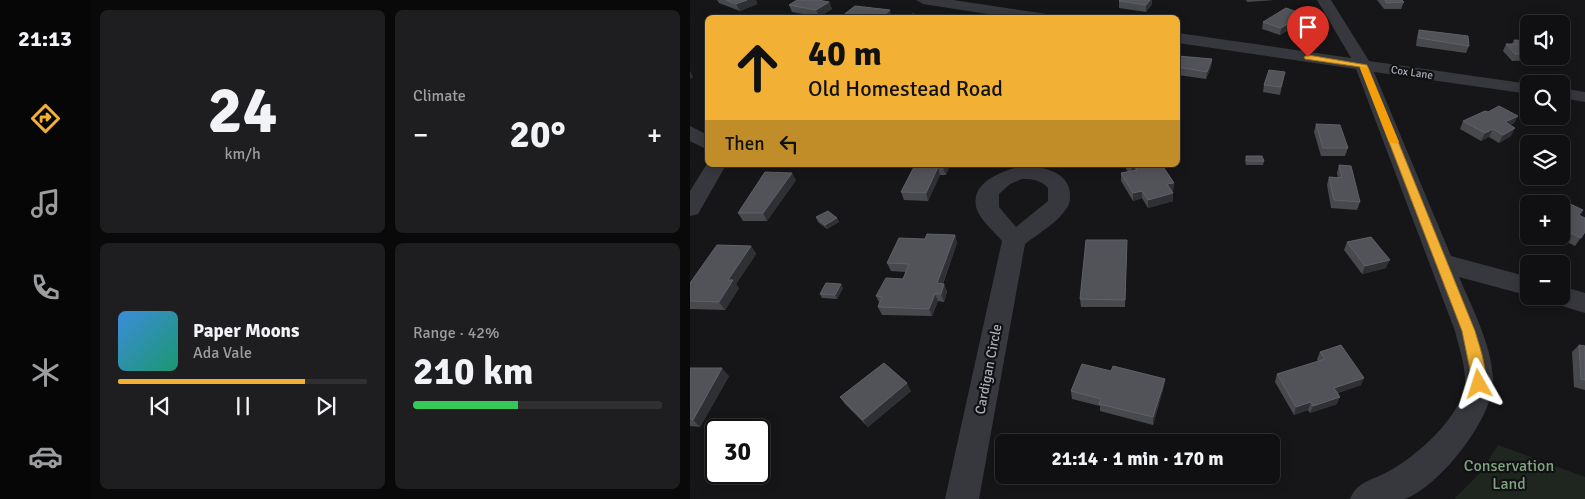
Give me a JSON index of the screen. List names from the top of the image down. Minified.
{"streets":{"street":["Cox Lane","Cardigan Circle"]},"parks":["Conservation Land"],"page":{"tabs":"21:13","tile":[["24","km/h"],"Climate",["Range · 42%","210 km"]],"map_buttons":["+","−"],"turn":["40 m","Old Homestead Road"],"heat":["−","20°","+"],"then":"Then","song":["Paper Moons","Ada Vale"],"limit":"30","trip":"21:14 · 1 min · 170 m"}}
